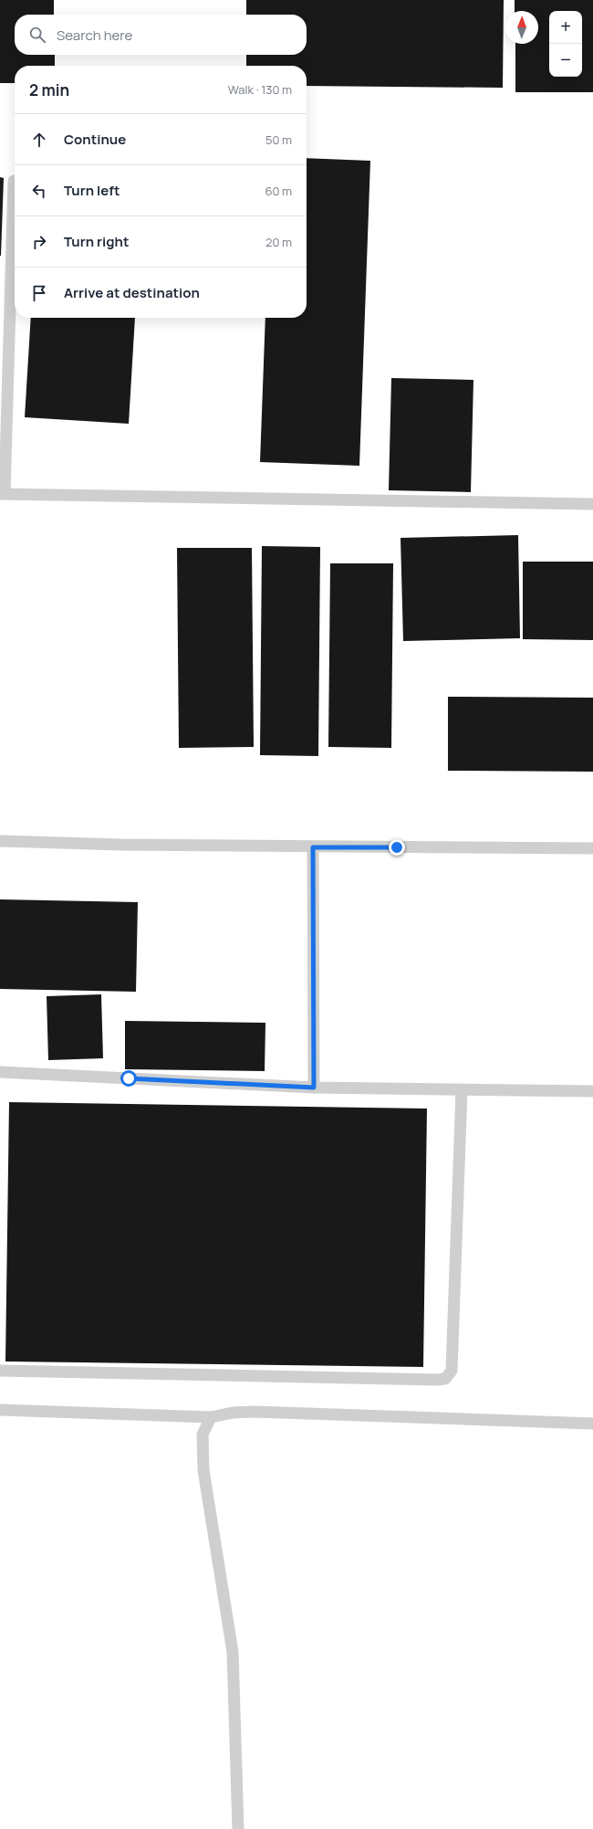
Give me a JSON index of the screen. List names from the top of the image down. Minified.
{"north":"top","page":{"map_buttons":["+","−"],"search":"Search here","heading":["2 min","Walk · 130 m"],"list":[["Continue","50 m"],["Turn left","60 m"],["Turn right","20 m"],"Arrive at destination"]}}
